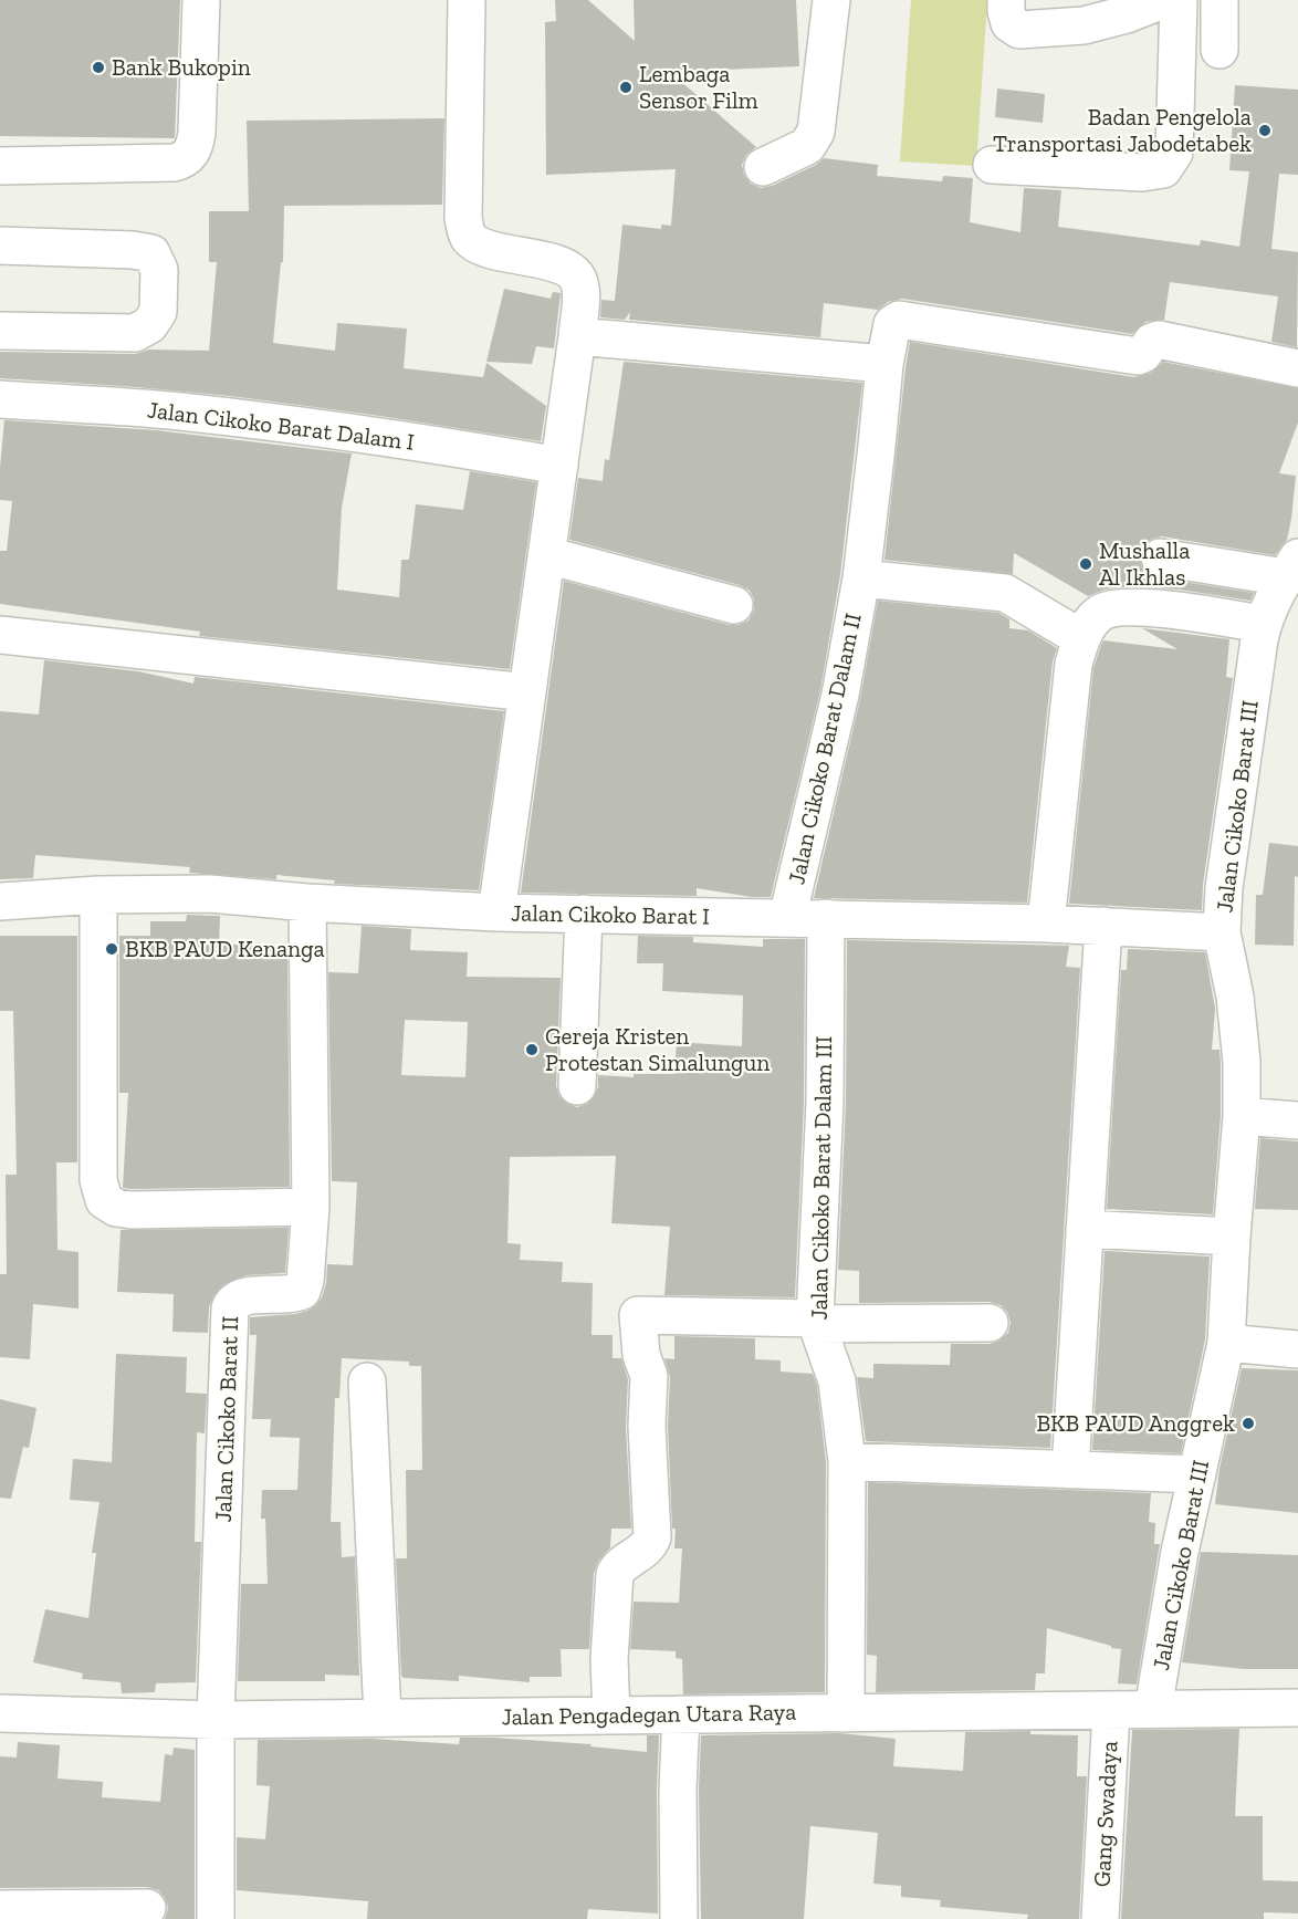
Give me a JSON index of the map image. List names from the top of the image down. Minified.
{"streets":{"street":["Jalan Cikoko Barat Dalam I","Jalan Cikoko Barat Dalam II","Jalan Cikoko Barat III","Jalan Cikoko Barat I","Jalan Cikoko Barat Dalam III","Jalan Cikoko Barat II","Jalan Pengadegan Utara Raya","Gang Swadaya"]},"crossings":[["Jalan Cikoko Barat Dalam II","Jalan Cikoko Barat I"],["Jalan Cikoko Barat III","Jalan Cikoko Barat I"],["Jalan Cikoko Barat III","Jalan Pengadegan Utara Raya"],["Jalan Cikoko Barat I","Jalan Cikoko Barat Dalam III"],["Jalan Cikoko Barat I","Jalan Cikoko Barat II"],["Jalan Cikoko Barat Dalam III","Jalan Pengadegan Utara Raya"],["Jalan Cikoko Barat II","Jalan Pengadegan Utara Raya"],["Jalan Pengadegan Utara Raya","Gang Swadaya"]],"places":["Bank Bukopin","Lembaga Sensor Film","Badan Pengelola Transportasi Jabodetabek","Mushalla Al Ikhlas","BKB PAUD Kenanga","Gereja Kristen Protestan Simalungun","BKB PAUD Anggrek"]}
